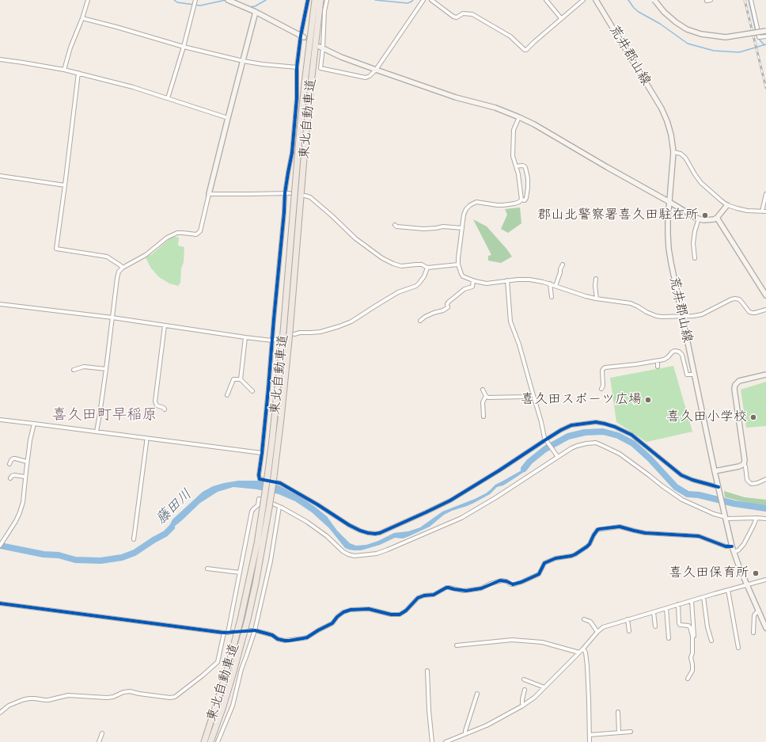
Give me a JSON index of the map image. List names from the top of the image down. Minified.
{"streets":{"highway":["東北自動車道"],"street":["荒井郡山線"]},"districts":["喜久田町早稲原"],"water":["藤田川"],"places":["郡山北警察署喜久田駐在所","喜久田スポーツ広場","喜久田小学校","喜久田保育所"]}
